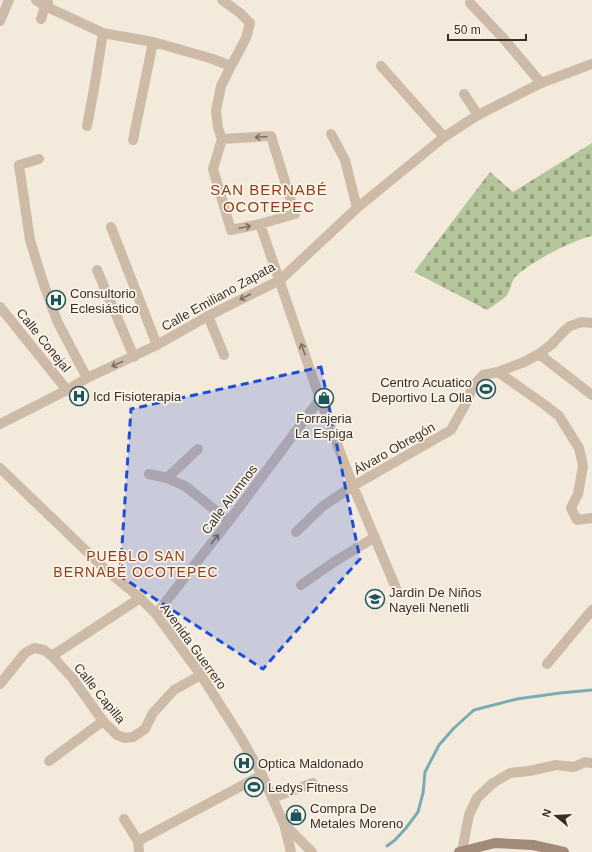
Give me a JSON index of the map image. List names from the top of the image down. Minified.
{"streets":{"street":["Calle Emiliano Zapata","Calle Conejal","Álvaro Obregón","Calle Alumnos","Avenida Guerrero","Calle Capilla"]},"crossings":[["Calle Emiliano Zapata","Calle Conejal"],["Calle Alumnos","Avenida Guerrero"],["Avenida Guerrero","Calle Capilla"]],"one_way":["Calle Alumnos"],"districts":["SAN BERNABÉ OCOTEPEC","PUEBLO SAN BERNABÉ OCOTEPEC"],"places":{"hospital":["Consultorio Eclesiástico","Icd Fisioterapia","Optica Maldonado"],"sports":["Centro Acuatico Deportivo La Olla","Ledys Fitness"],"shop":["Forrajeria La Espiga","Compra De Metales Moreno"],"school or university":["Jardin De Niños Nayeli Nenetli"]},"scale_bar":"50 m","north":"left"}
